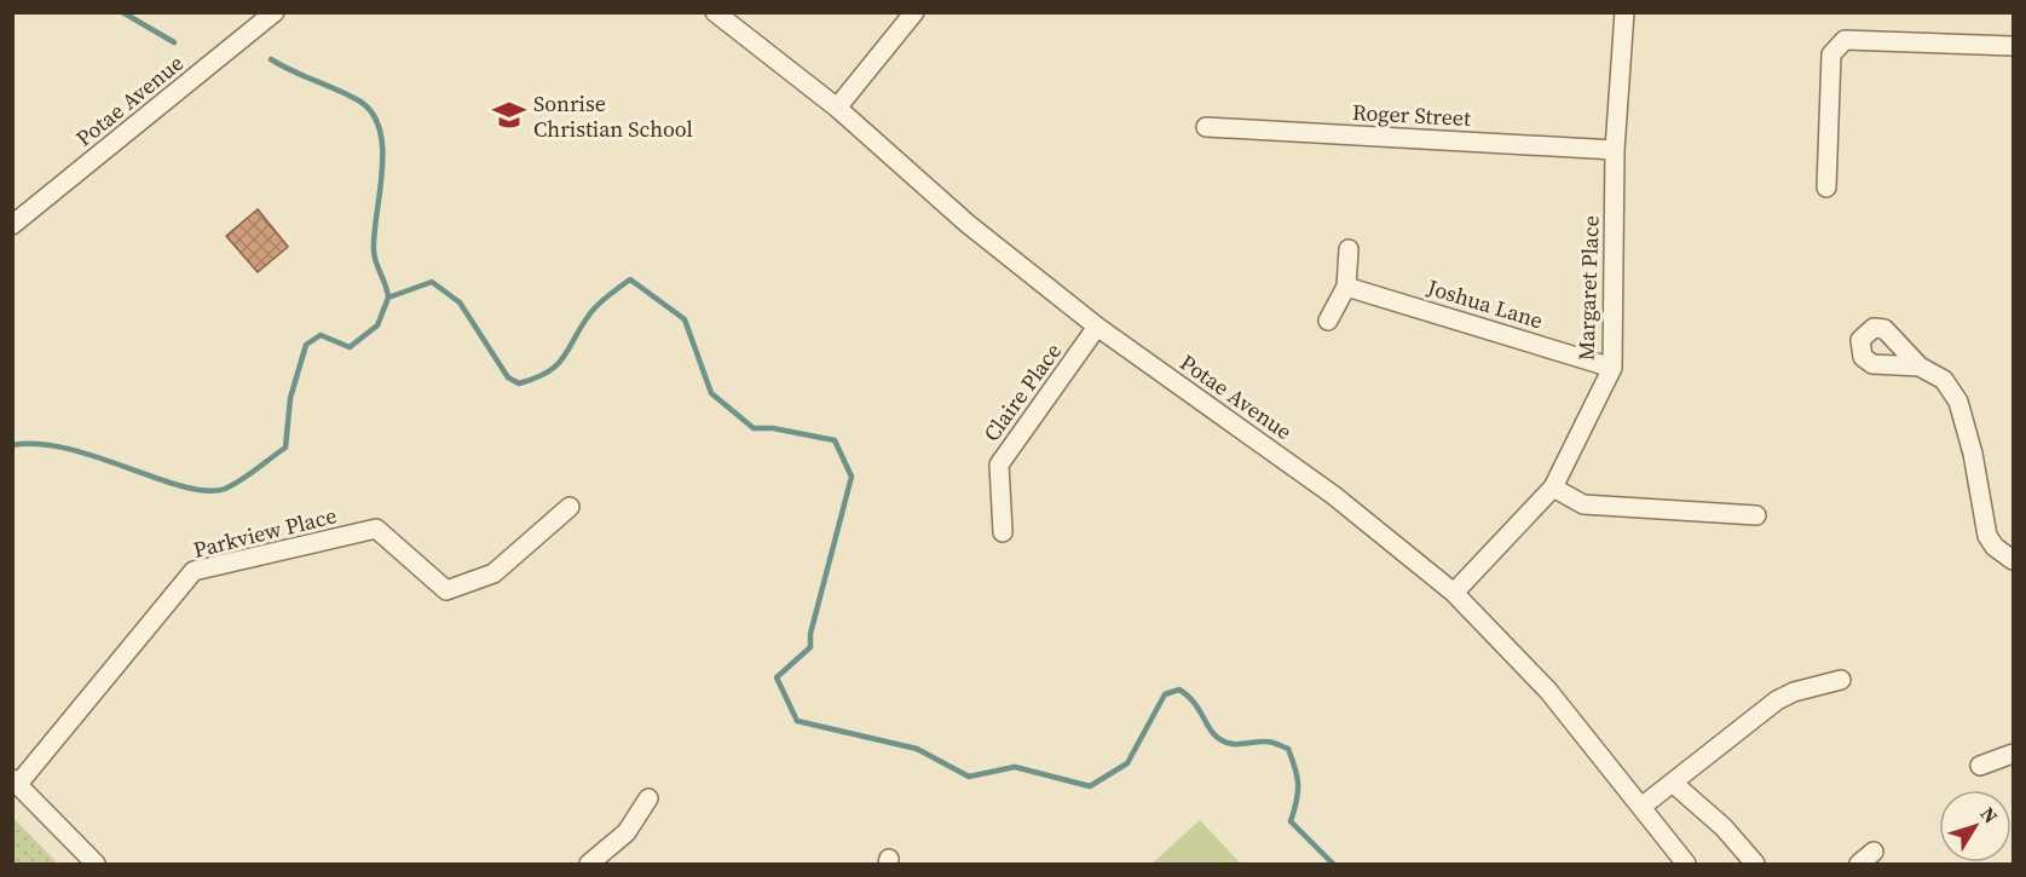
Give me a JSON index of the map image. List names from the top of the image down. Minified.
{"streets":{"street":["Potae Avenue","Roger Street","Margaret Place","Joshua Lane","Claire Place","Parkview Place"]},"crossings":[["Potae Avenue","Margaret Place"],["Potae Avenue","Claire Place"],["Roger Street","Margaret Place"],["Margaret Place","Joshua Lane"]],"places":{"school or university":["Sonrise Christian School"]},"north":"top right"}
